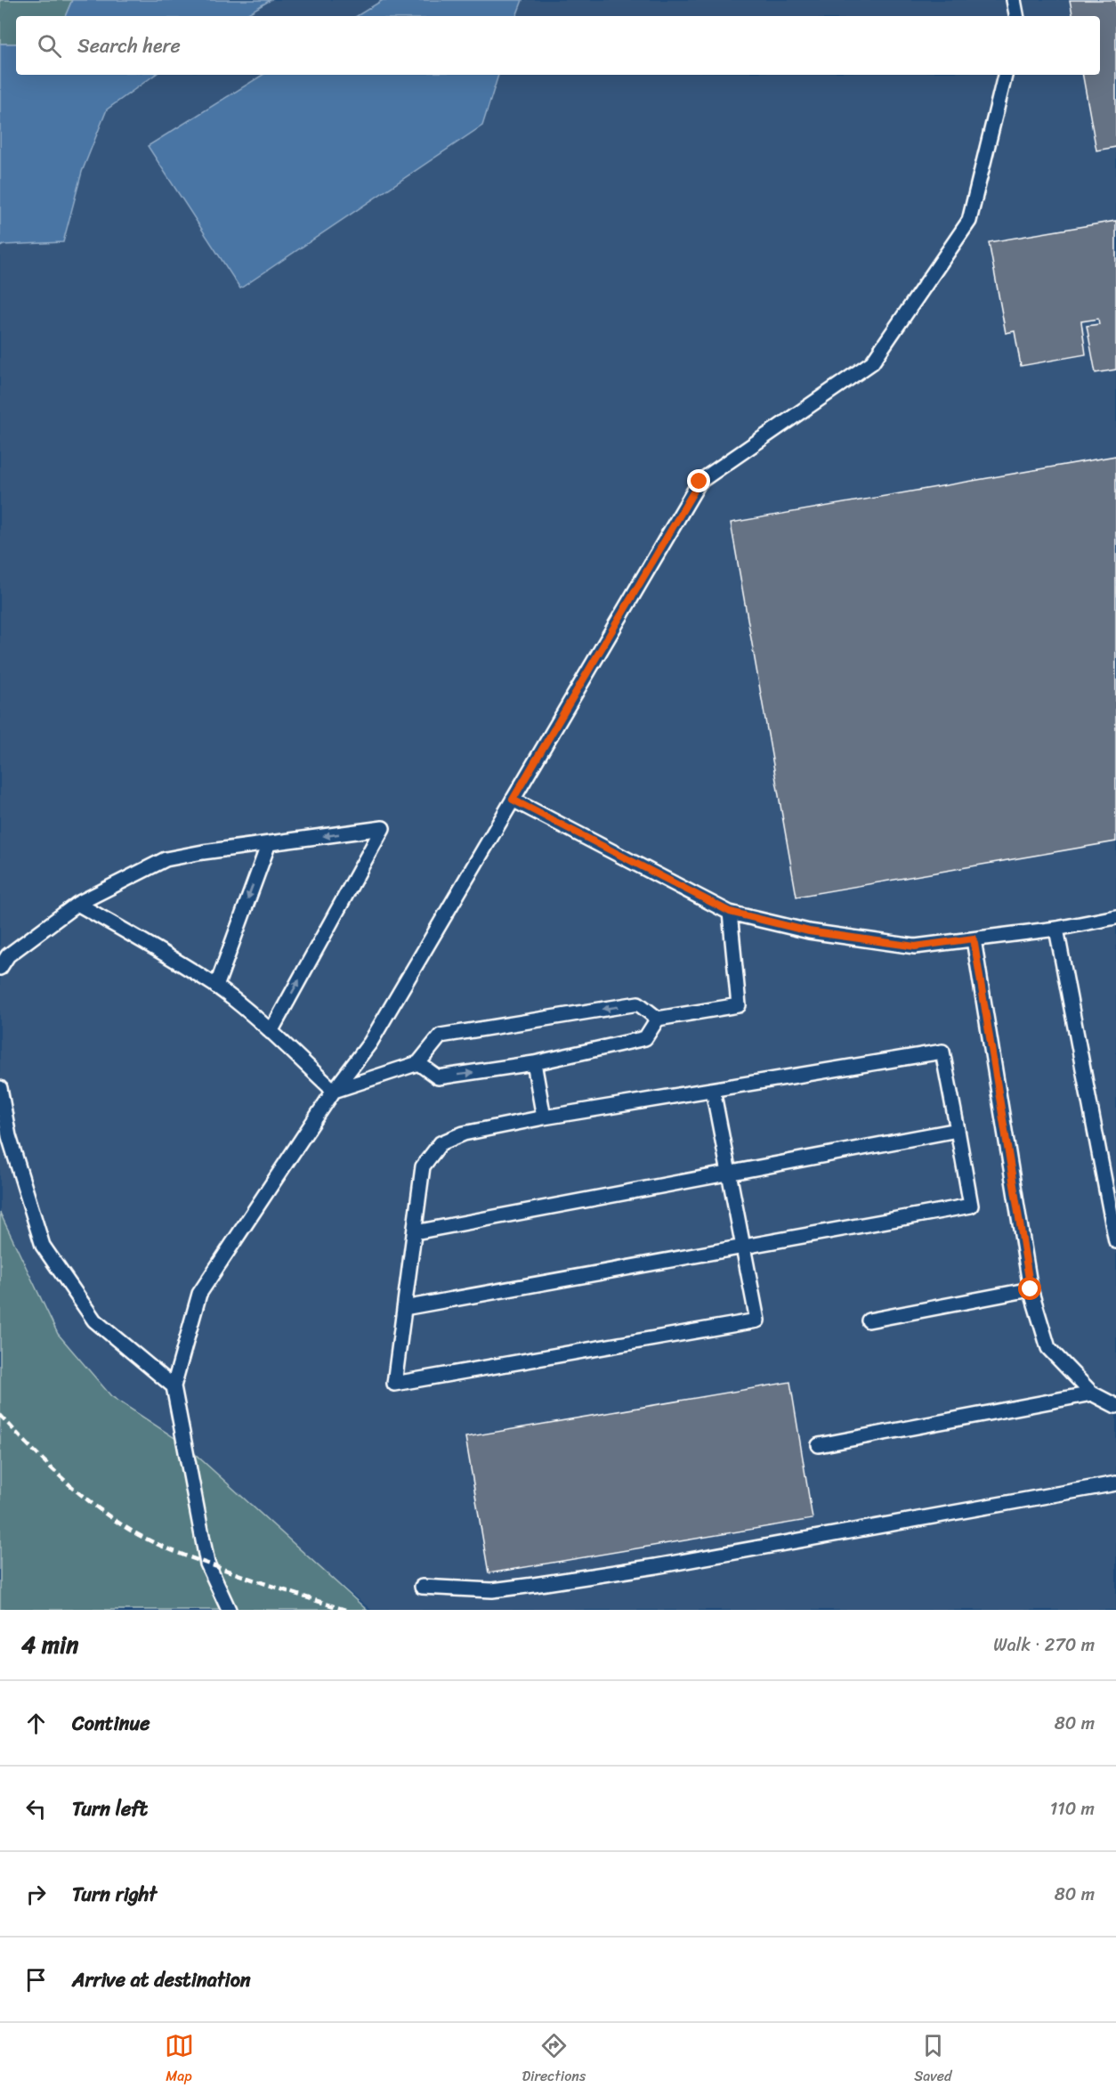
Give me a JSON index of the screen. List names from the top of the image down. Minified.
{"page":{"search":"Search here","heading":["4 min","Walk · 270 m"],"list":[["Continue","80 m"],["Turn left","110 m"],["Turn right","80 m"],"Arrive at destination"],"nav":["Map","Directions","Saved"]}}
